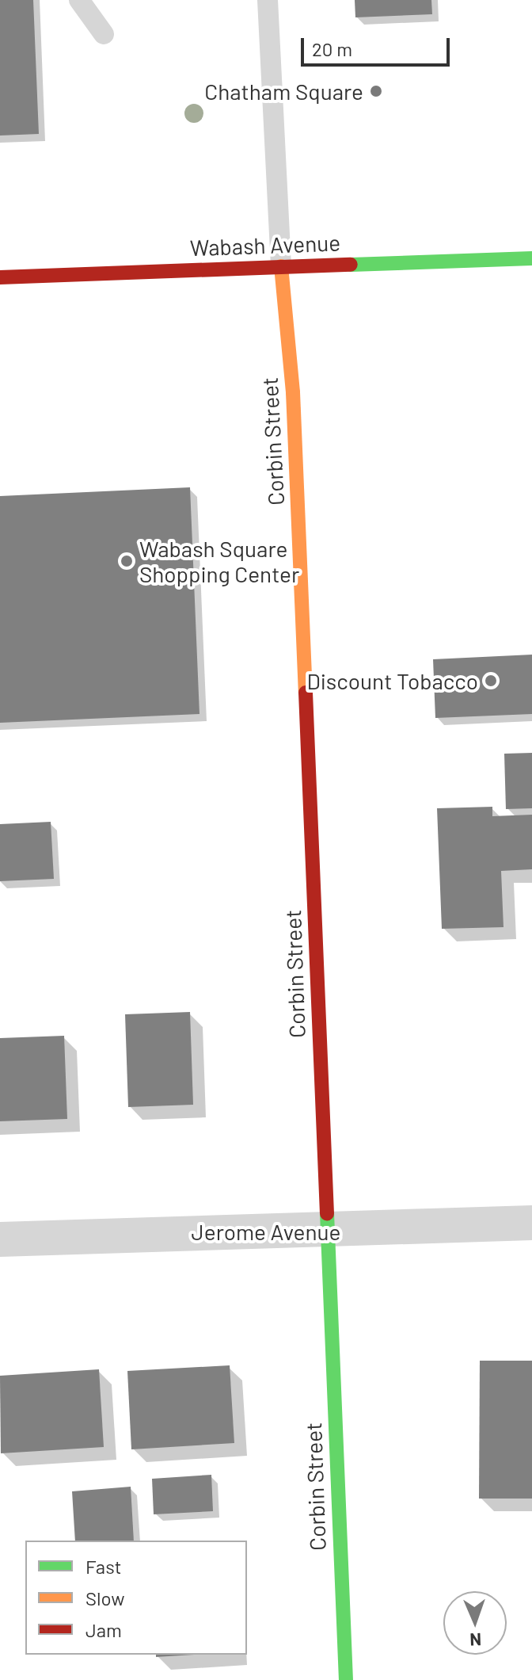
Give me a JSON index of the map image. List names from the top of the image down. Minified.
{"streets":{"street":["Wabash Avenue","Corbin Street","Jerome Avenue"]},"crossings":[["Wabash Avenue","Corbin Street"],["Corbin Street","Jerome Avenue"]],"places":["Chatham Square","Wabash Square Shopping Center","Discount Tobacco"],"legend":["Fast","Slow","Jam"],"scale_bar":"20 m","north":"bottom"}
